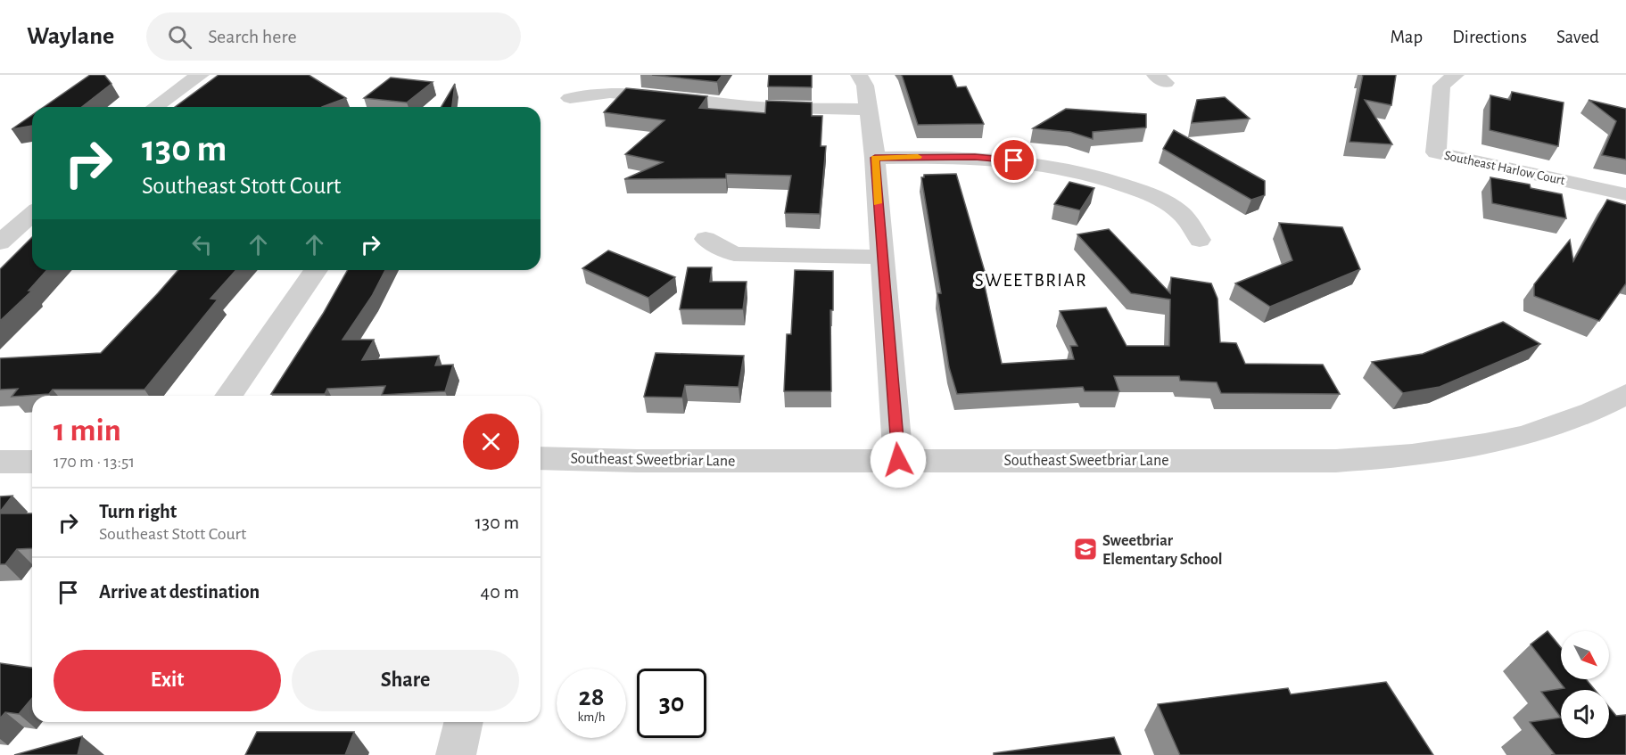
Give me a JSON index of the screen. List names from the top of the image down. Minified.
{"streets":{"street":["Southeast Harlow Court","Southeast Sweetbriar Lane"]},"districts":["SWEETBRIAR"],"places":{"school or university":["Sweetbriar Elementary School"]},"north":"bottom right","page":{"header":"Waylane","search":"Search here","nav":["Map","Directions","Saved"],"turn":["130 m","Southeast Stott Court"],"heading":["1 min","170 m · 13:51"],"list":[{"name":"Turn right","note":"Southeast Stott Court","value":"130 m"},{"name":"Arrive at destination","value":"40 m"}],"buttons":["Exit","Share"],"speed":"28 km/h","limit":"30"}}
